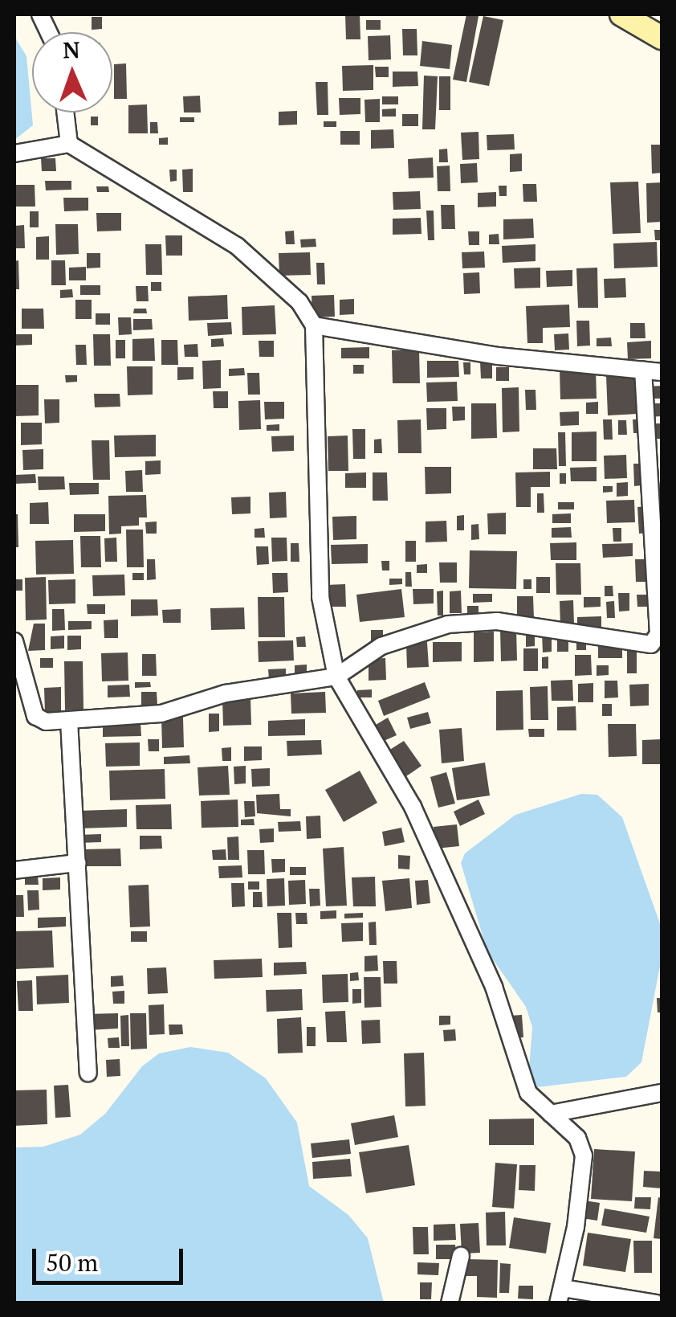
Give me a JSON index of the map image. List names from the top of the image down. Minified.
{"scale_bar":"50 m","north":"top"}
